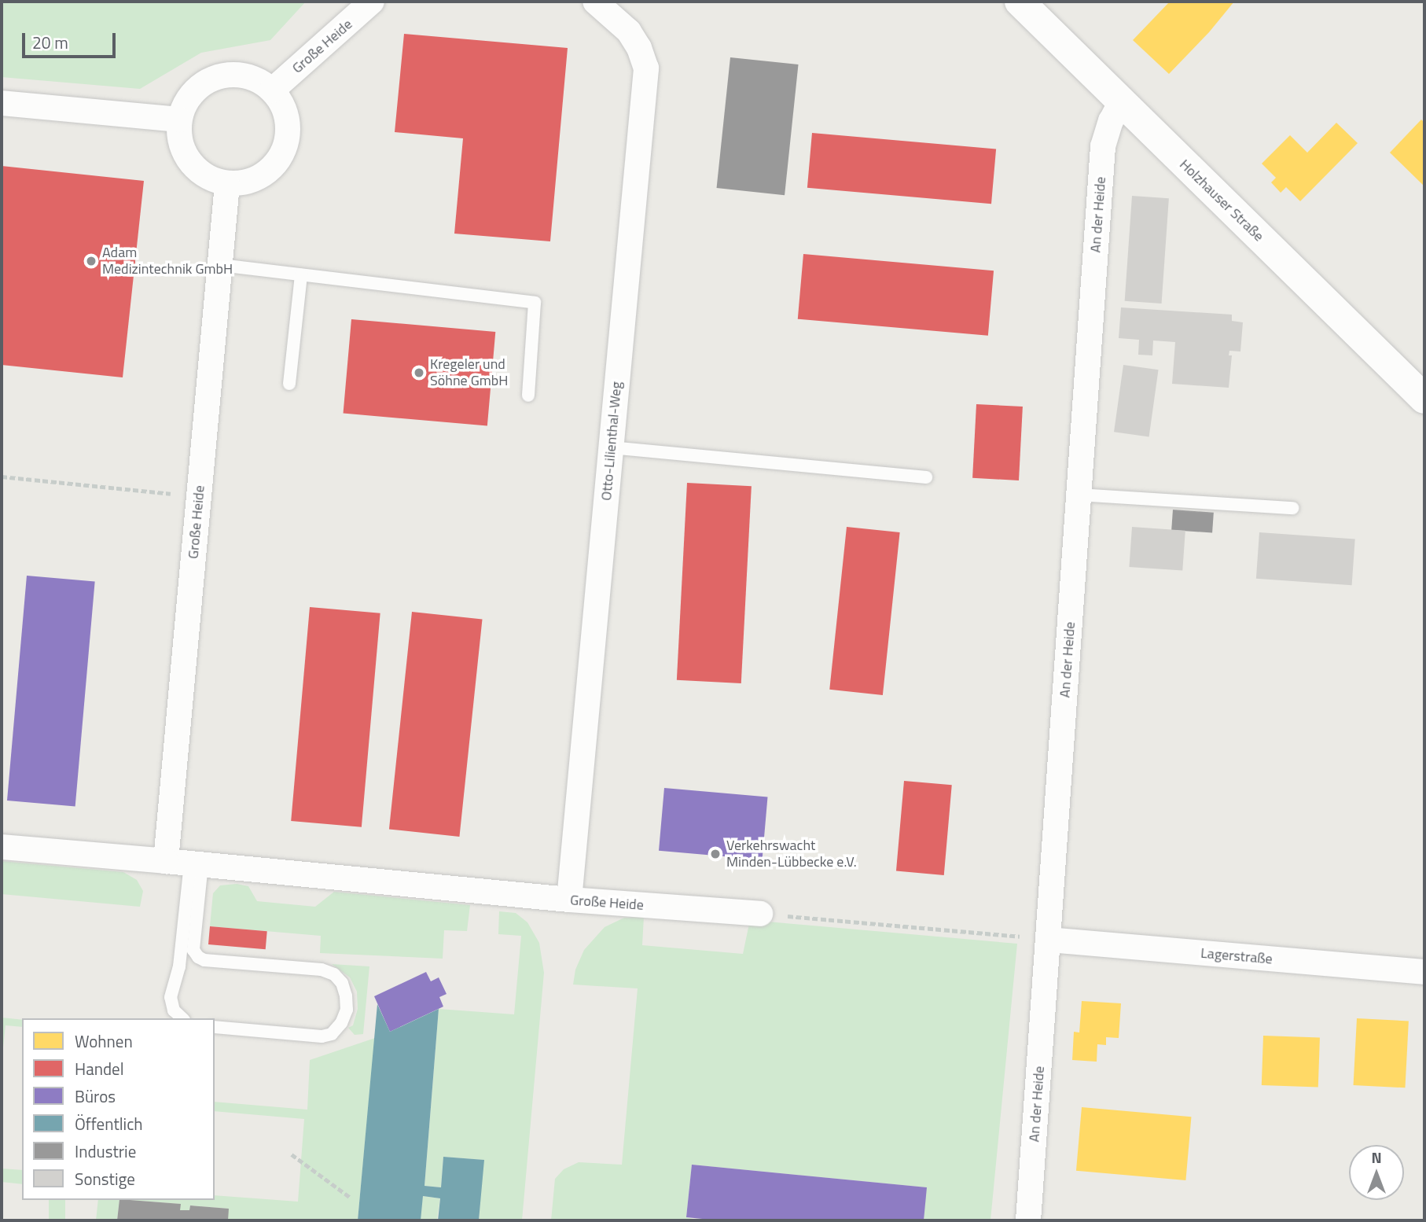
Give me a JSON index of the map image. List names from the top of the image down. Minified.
{"streets":{"street":["Große Heide","Holzhauser Straße","An der Heide","Otto-Lilienthal-Weg","Lagerstraße"]},"crossings":[["Große Heide","Otto-Lilienthal-Weg"],["Holzhauser Straße","An der Heide"],["An der Heide","Lagerstraße"]],"places":["Adam Medizintechnik GmbH","Kregeler und Söhne GmbH","Verkehrswacht Minden-Lübbecke e.V."],"legend":["Wohnen","Handel","Büros","Öffentlich","Industrie","Sonstige"],"scale_bar":"20 m","north":"top"}
